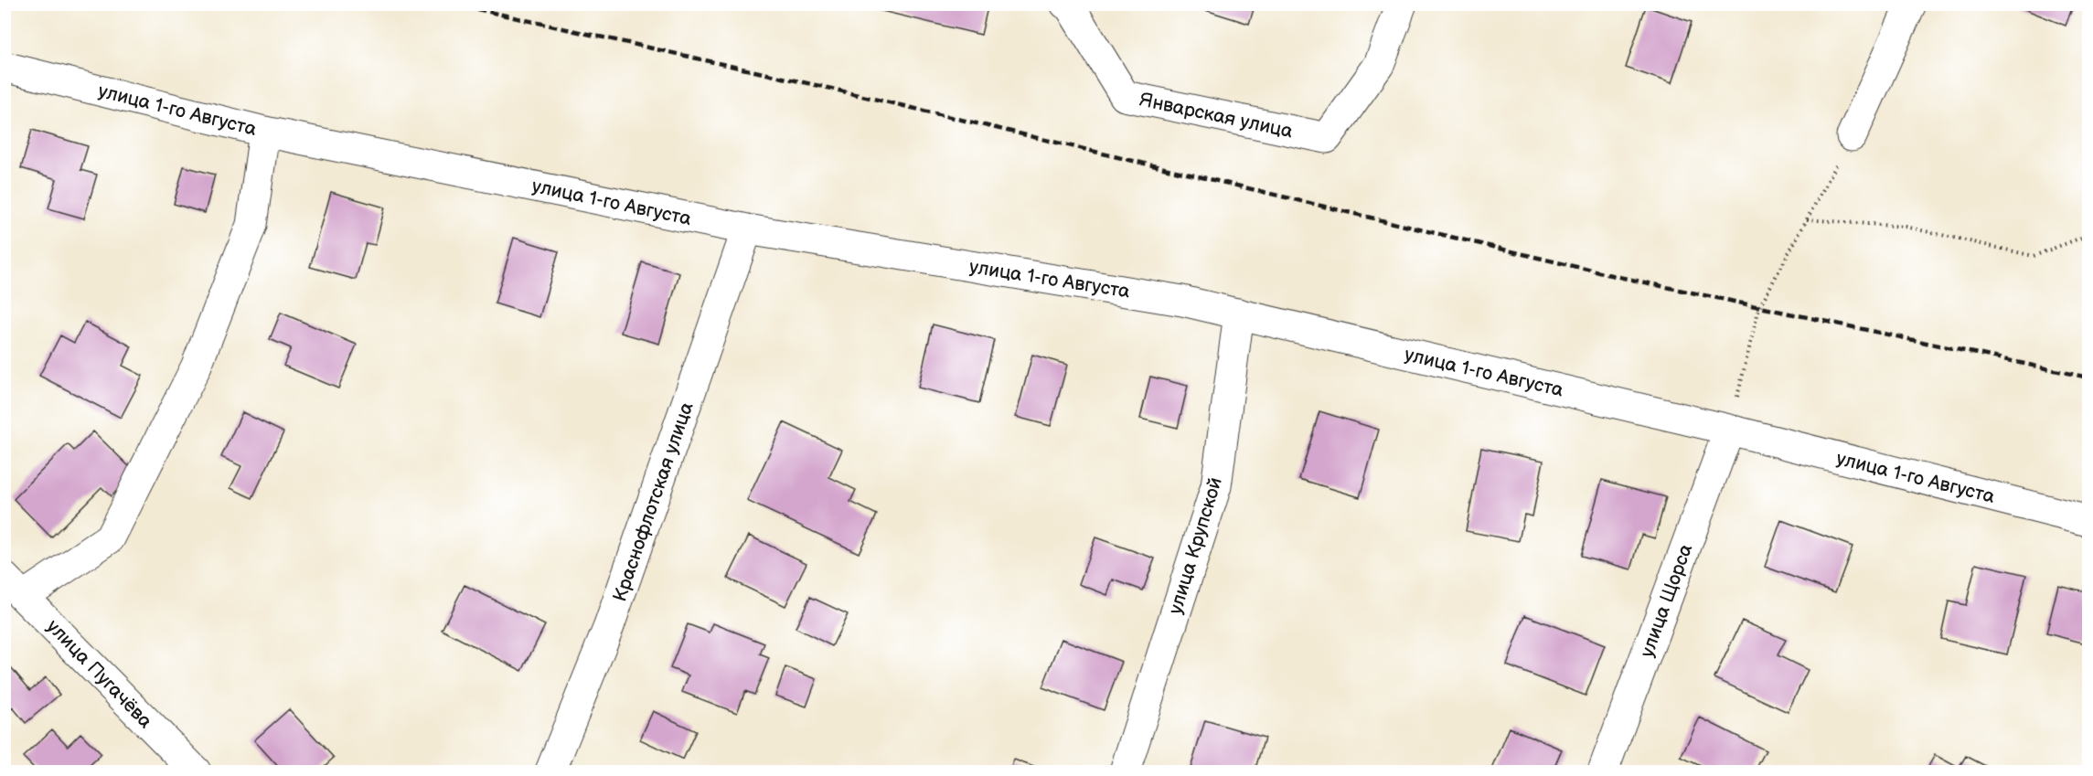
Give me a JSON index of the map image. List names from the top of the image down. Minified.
{"streets":{"street":["улица 1-го Августа","Январская улица","Краснофлотская улица","улица Крупской","улица Щорса","улица Пугачёва"]},"crossings":[["улица 1-го Августа","Краснофлотская улица"],["улица 1-го Августа","улица Крупской"],["улица 1-го Августа","улица Щорса"]]}
